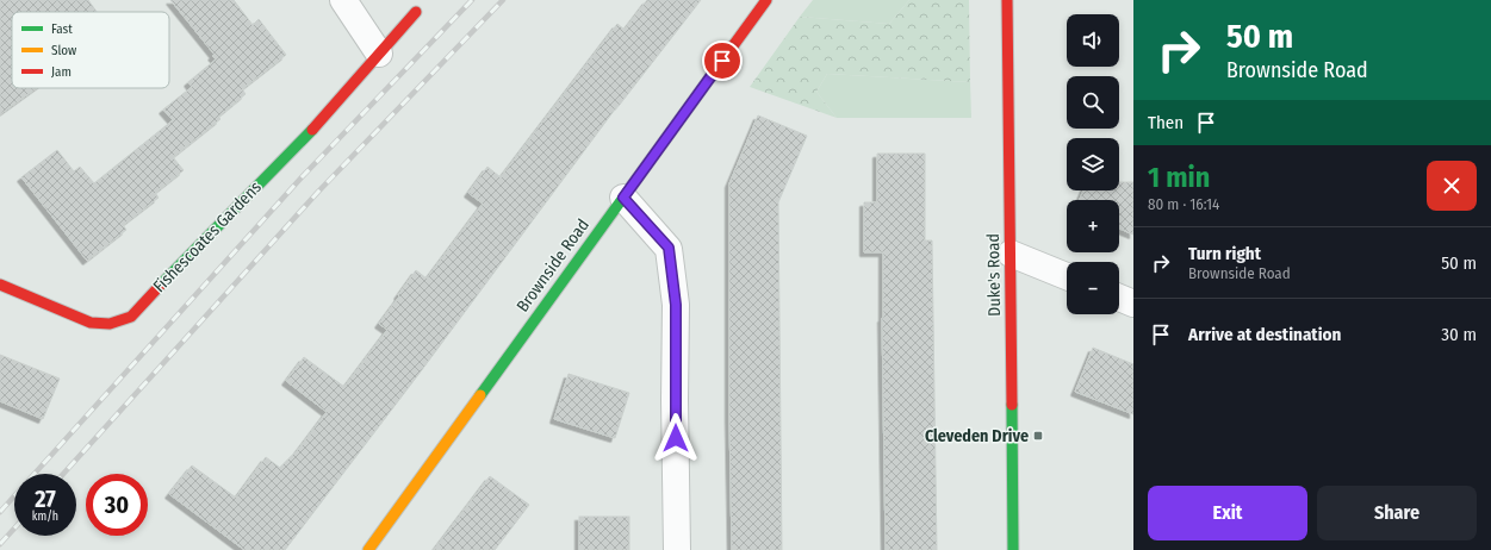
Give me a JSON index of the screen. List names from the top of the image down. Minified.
{"streets":{"street":["Fishescoates Gardens","Brownside Road","Duke's Road"]},"places":{"transit":["Cleveden Drive"]},"legend":["Fast","Slow","Jam"],"page":{"turn":["50 m","Brownside Road"],"map_buttons":["+","−"],"then":"Then","heading":["1 min","80 m · 16:14"],"list":[{"name":"Turn right","note":"Brownside Road","value":"50 m"},{"name":"Arrive at destination","value":"30 m"}],"speed":"27 km/h","limit":"30","buttons":["Exit","Share"]}}
